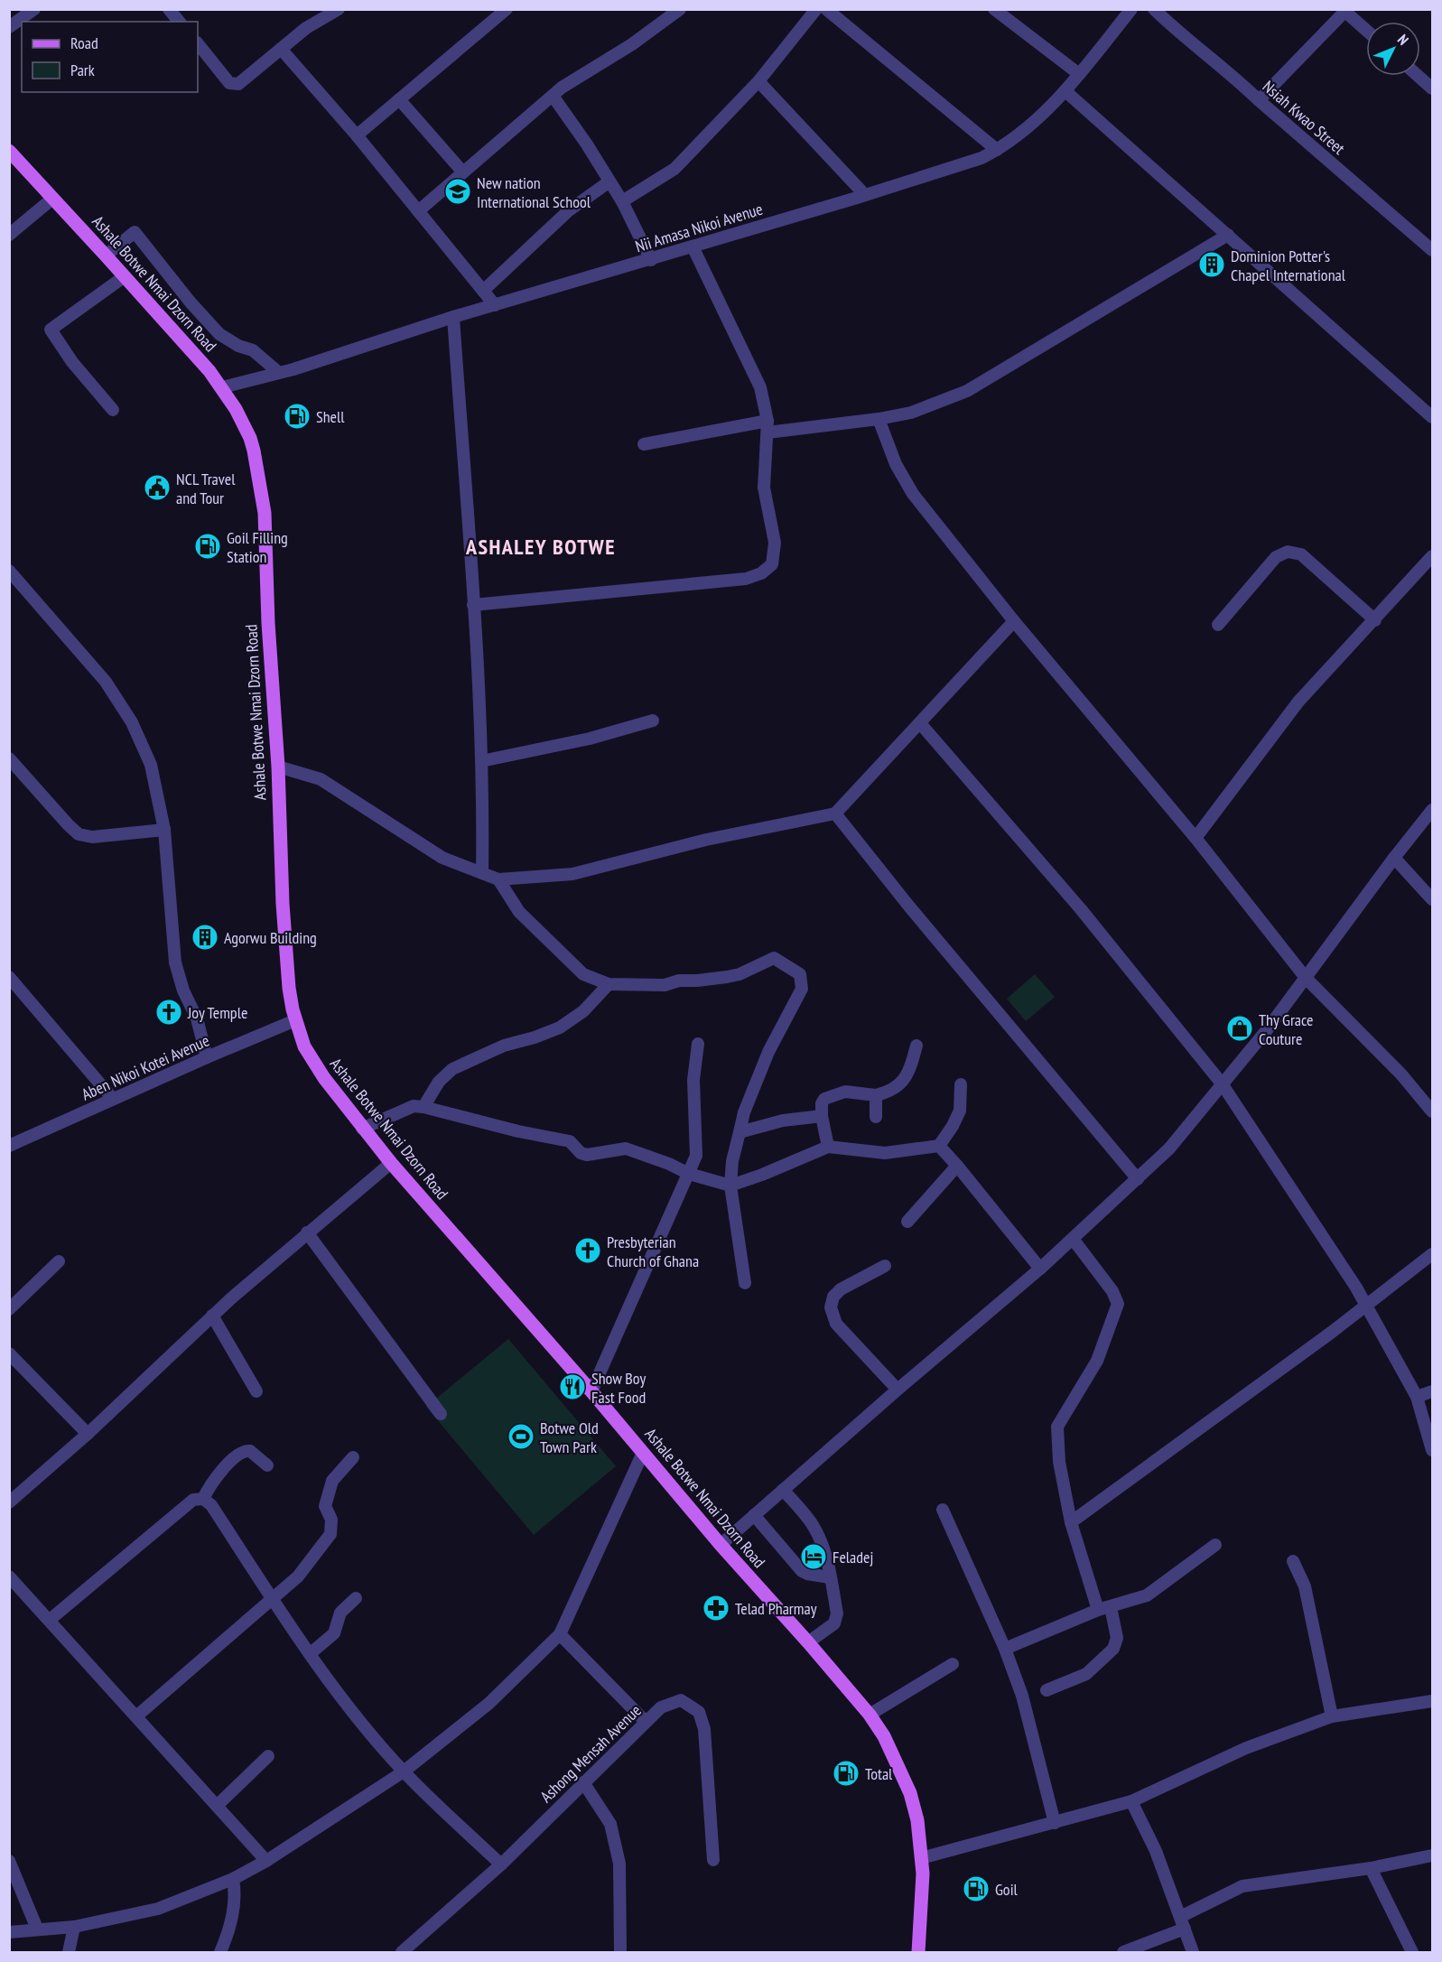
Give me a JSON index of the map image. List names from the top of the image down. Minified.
{"streets":{"main road":["Ashale Botwe Nmai Dzorn Road"],"street":["Nsiah Kwao Street","Nii Amasa Nikoi Avenue","Aben Nikoi Kotei Avenue","Ashong Mensah Avenue"]},"crossings":[["Nii Amasa Nikoi Avenue","Ashale Botwe Nmai Dzorn Road"],["Ashale Botwe Nmai Dzorn Road","Aben Nikoi Kotei Avenue"]],"districts":["ASHALEY BOTWE"],"places":{"school or university":["New nation International School"],"building":["Dominion Potter's Chapel International","Agorwu Building"],"fuel station":["Shell","Goil Filling Station","Total","Goil"],"public building":["NCL Travel and Tour"],"church":["Joy Temple","Presbyterian Church of Ghana"],"shop":["Thy Grace Couture"],"restaurant":["Show Boy Fast Food"],"sports":["Botwe Old Town Park"],"hotel":["Feladej"],"pharmacy":["Telad Pharmay"]},"legend":["Road","Park"],"north":"top right"}
